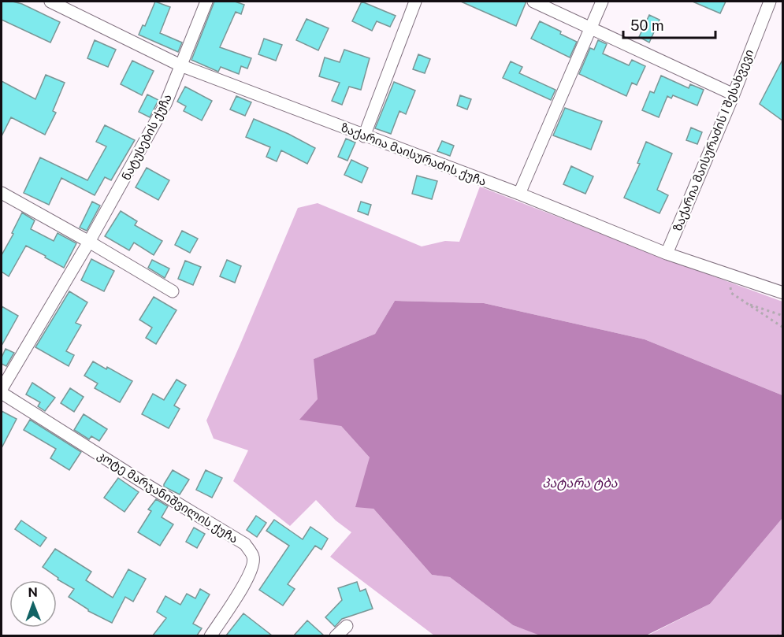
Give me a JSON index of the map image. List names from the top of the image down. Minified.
{"streets":{"street":["ნატუსების ქუჩა","ზაქარია მაისურაძის I შესახვევი","ზაქარია მაისურაძის ქუჩა","კოტე მარჯანიშვილის ქუჩა"]},"crossings":[["ნატუსების ქუჩა","ზაქარია მაისურაძის ქუჩა"],["ზაქარია მაისურაძის I შესახვევი","ზაქარია მაისურაძის ქუჩა"]],"water":["პატარა ტბა"],"scale_bar":"50 m","north":"top"}
